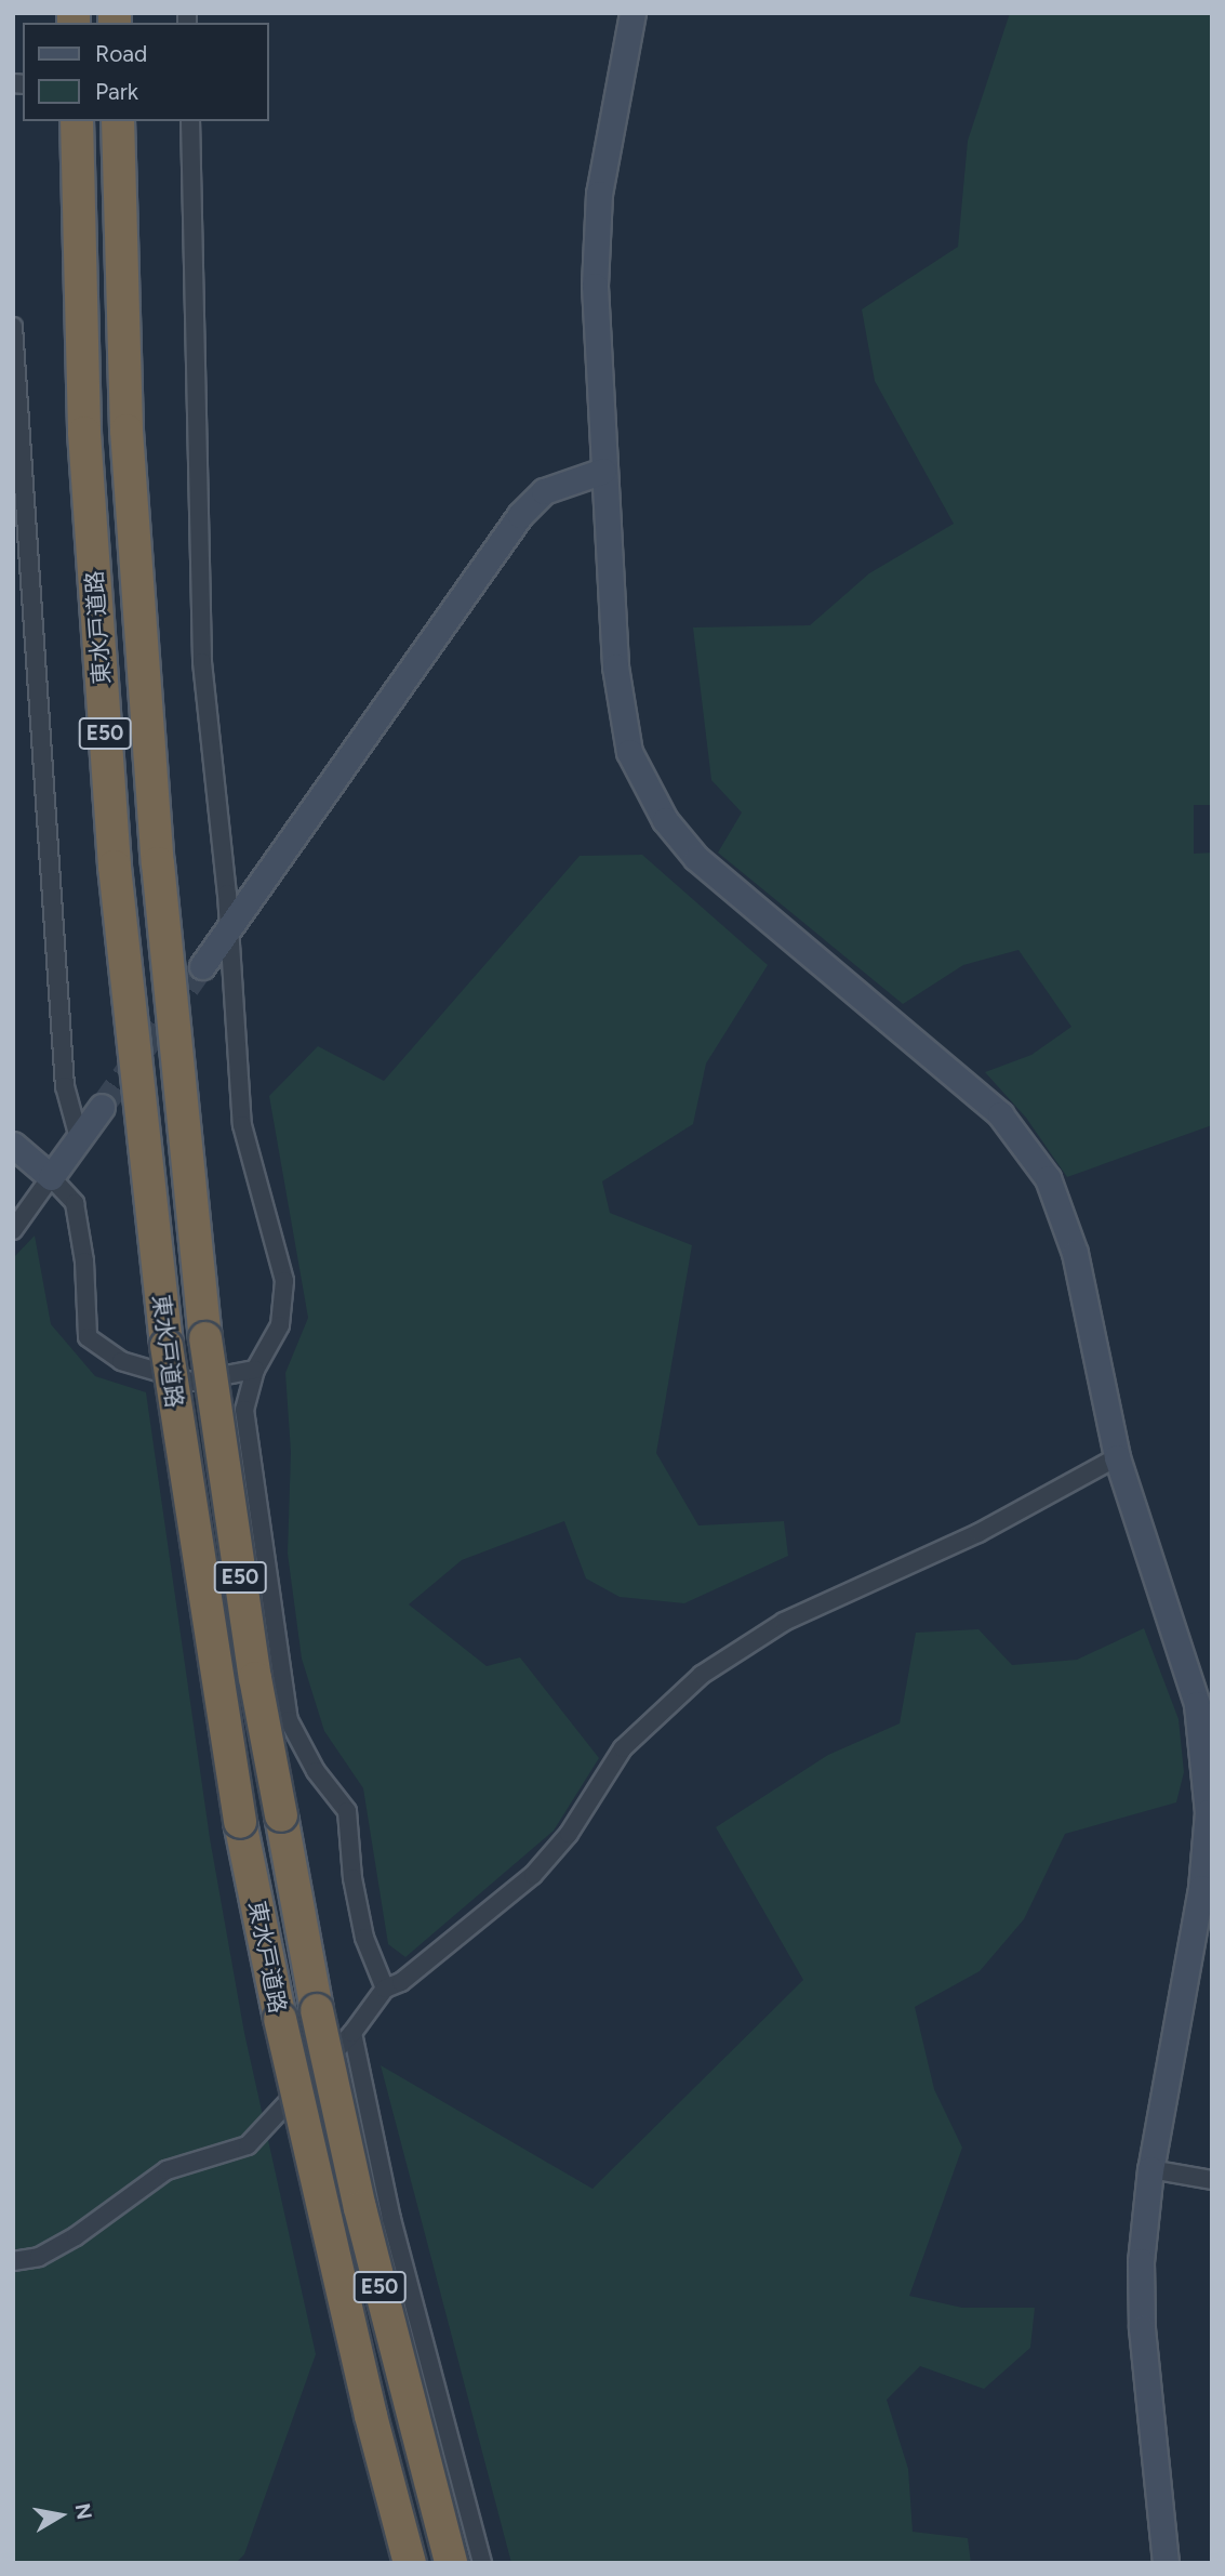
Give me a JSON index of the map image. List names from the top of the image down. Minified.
{"streets":{"highway":["東水戸道路","E50"]},"legend":["Road","Park"],"north":"right"}
